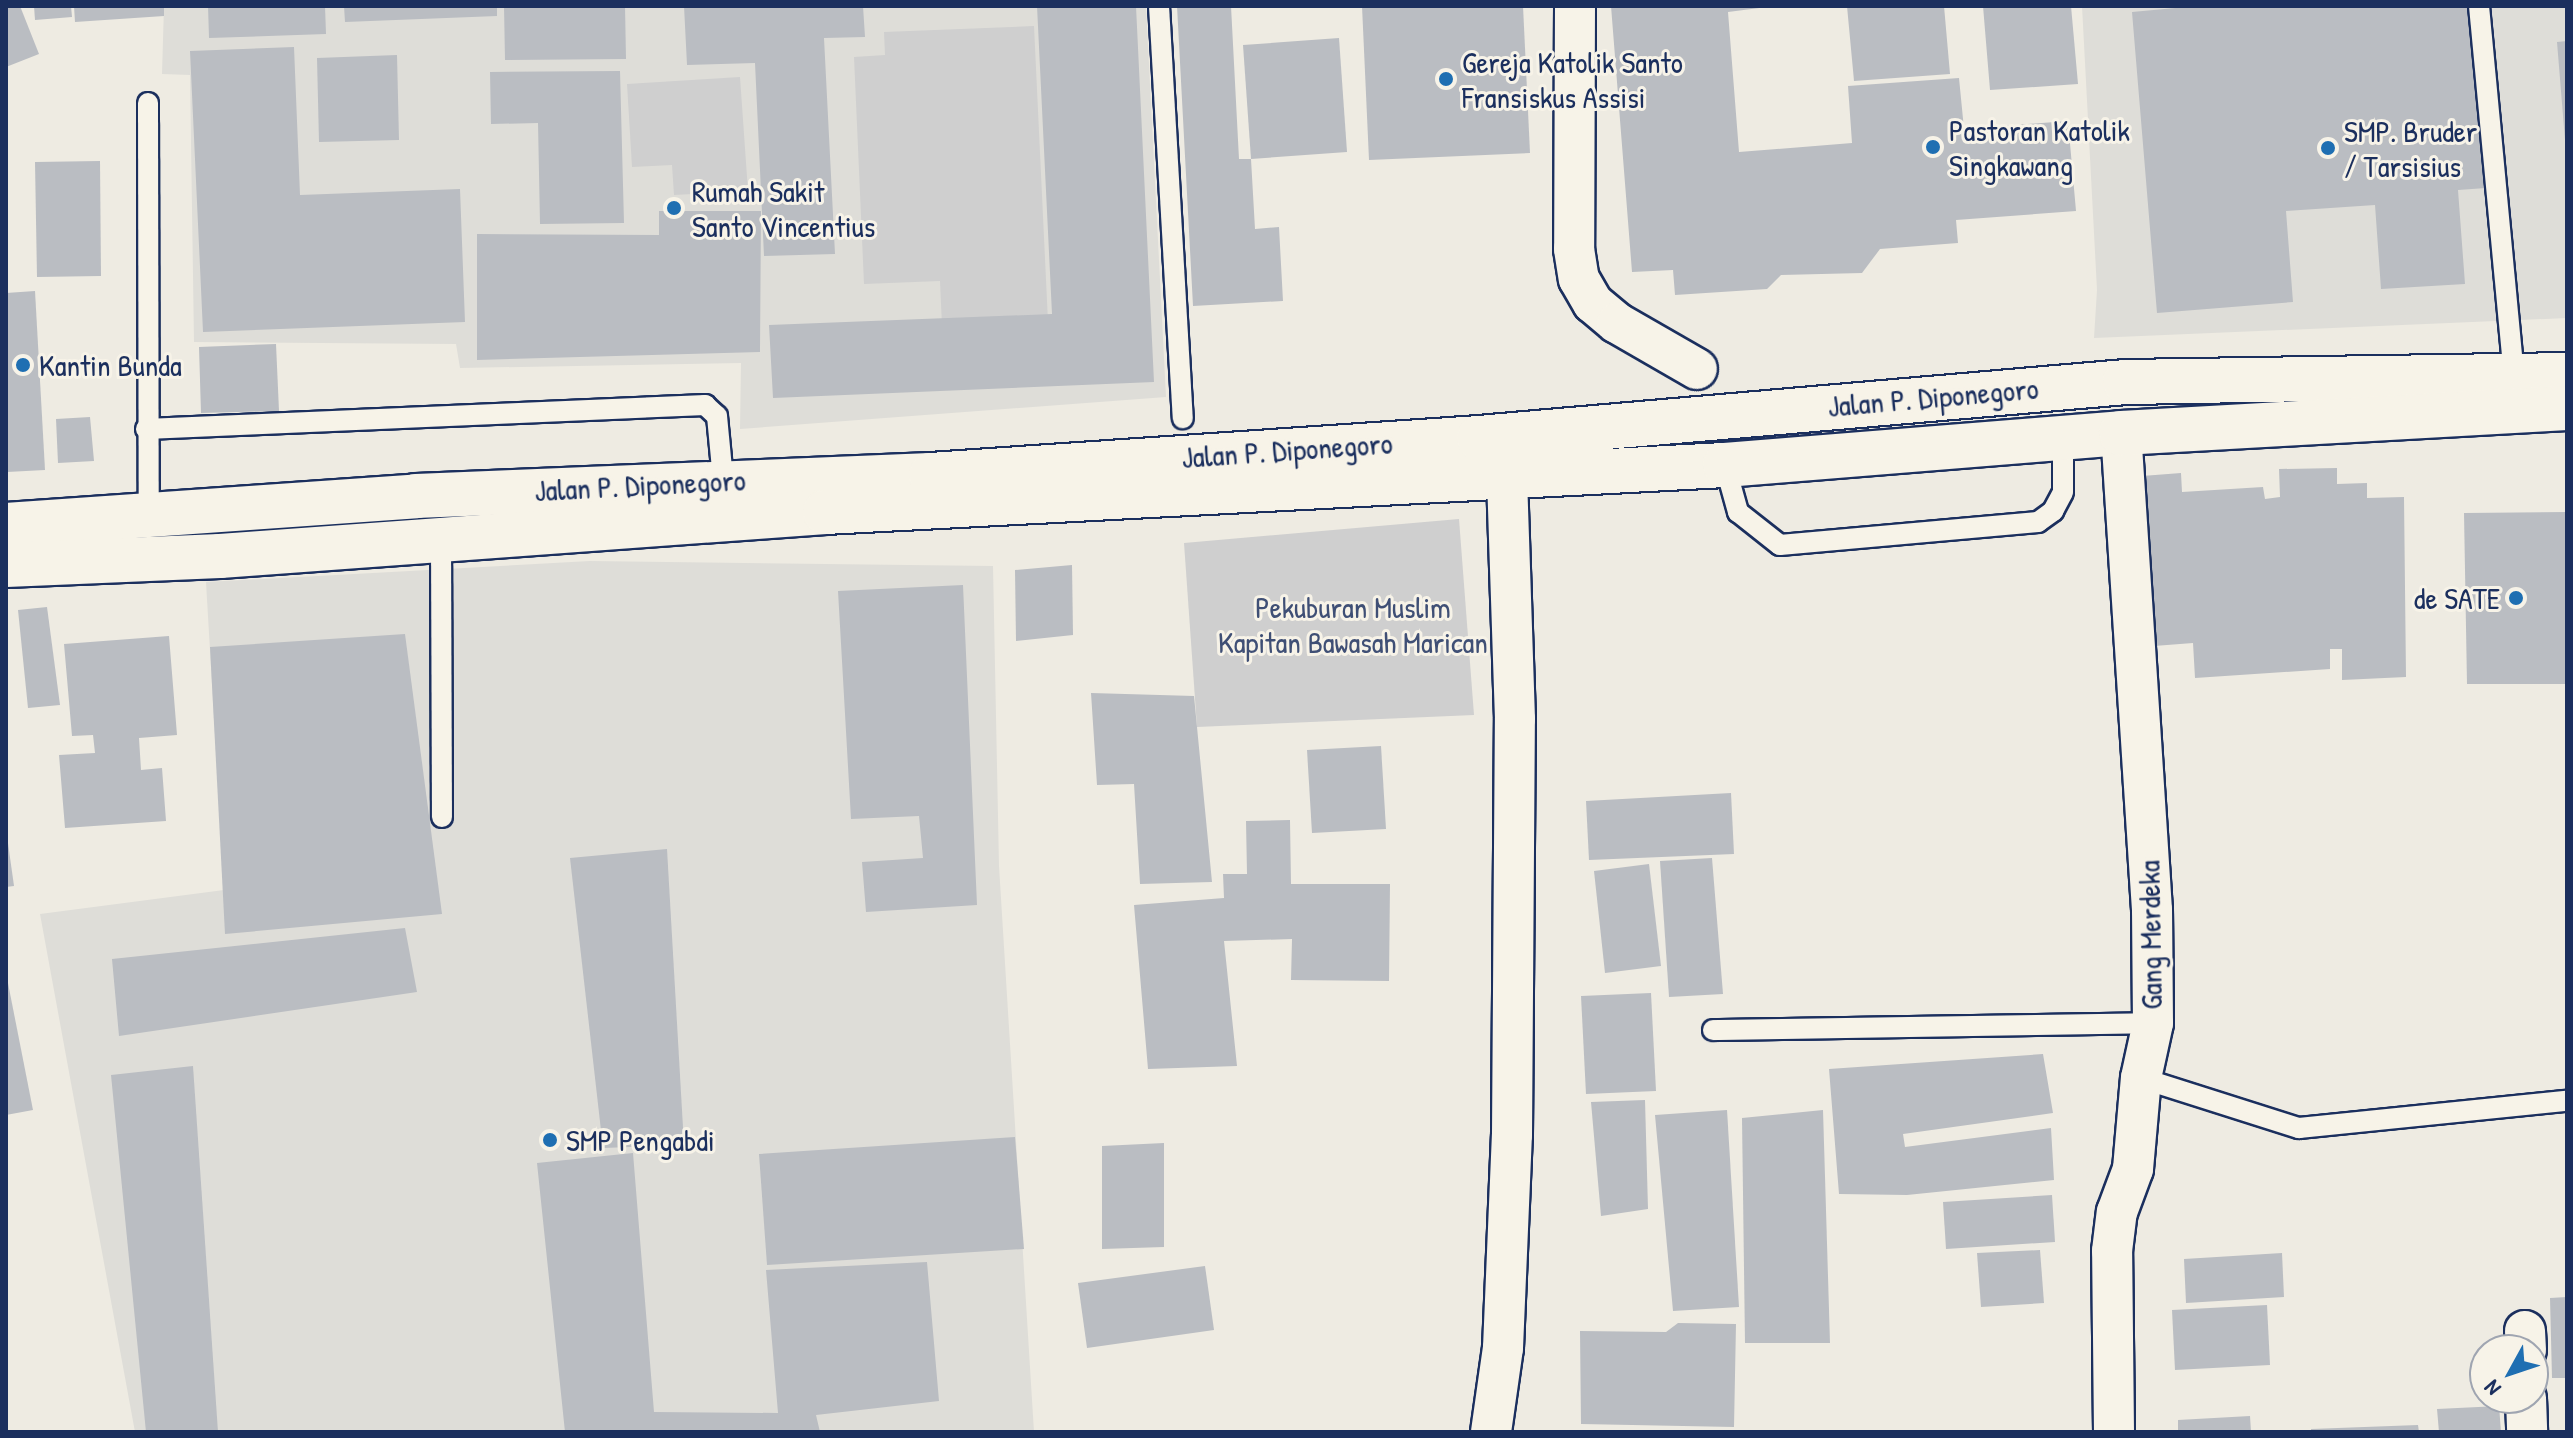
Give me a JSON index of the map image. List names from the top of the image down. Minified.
{"streets":{"main road":["Jalan P. Diponegoro"],"street":["Gang Merdeka"]},"crossings":[["Jalan P. Diponegoro","Gang Merdeka"]],"parks":["Pekuburan Muslim Kapitan Bawasah Marican"],"places":["Gereja Katolik Santo Fransiskus Assisi","Pastoran Katolik Singkawang","SMP. Bruder / Tarsisius","Rumah Sakit Santo Vincentius","Kantin Bunda","de SATE","SMP Pengabdi"],"north":"bottom left"}
